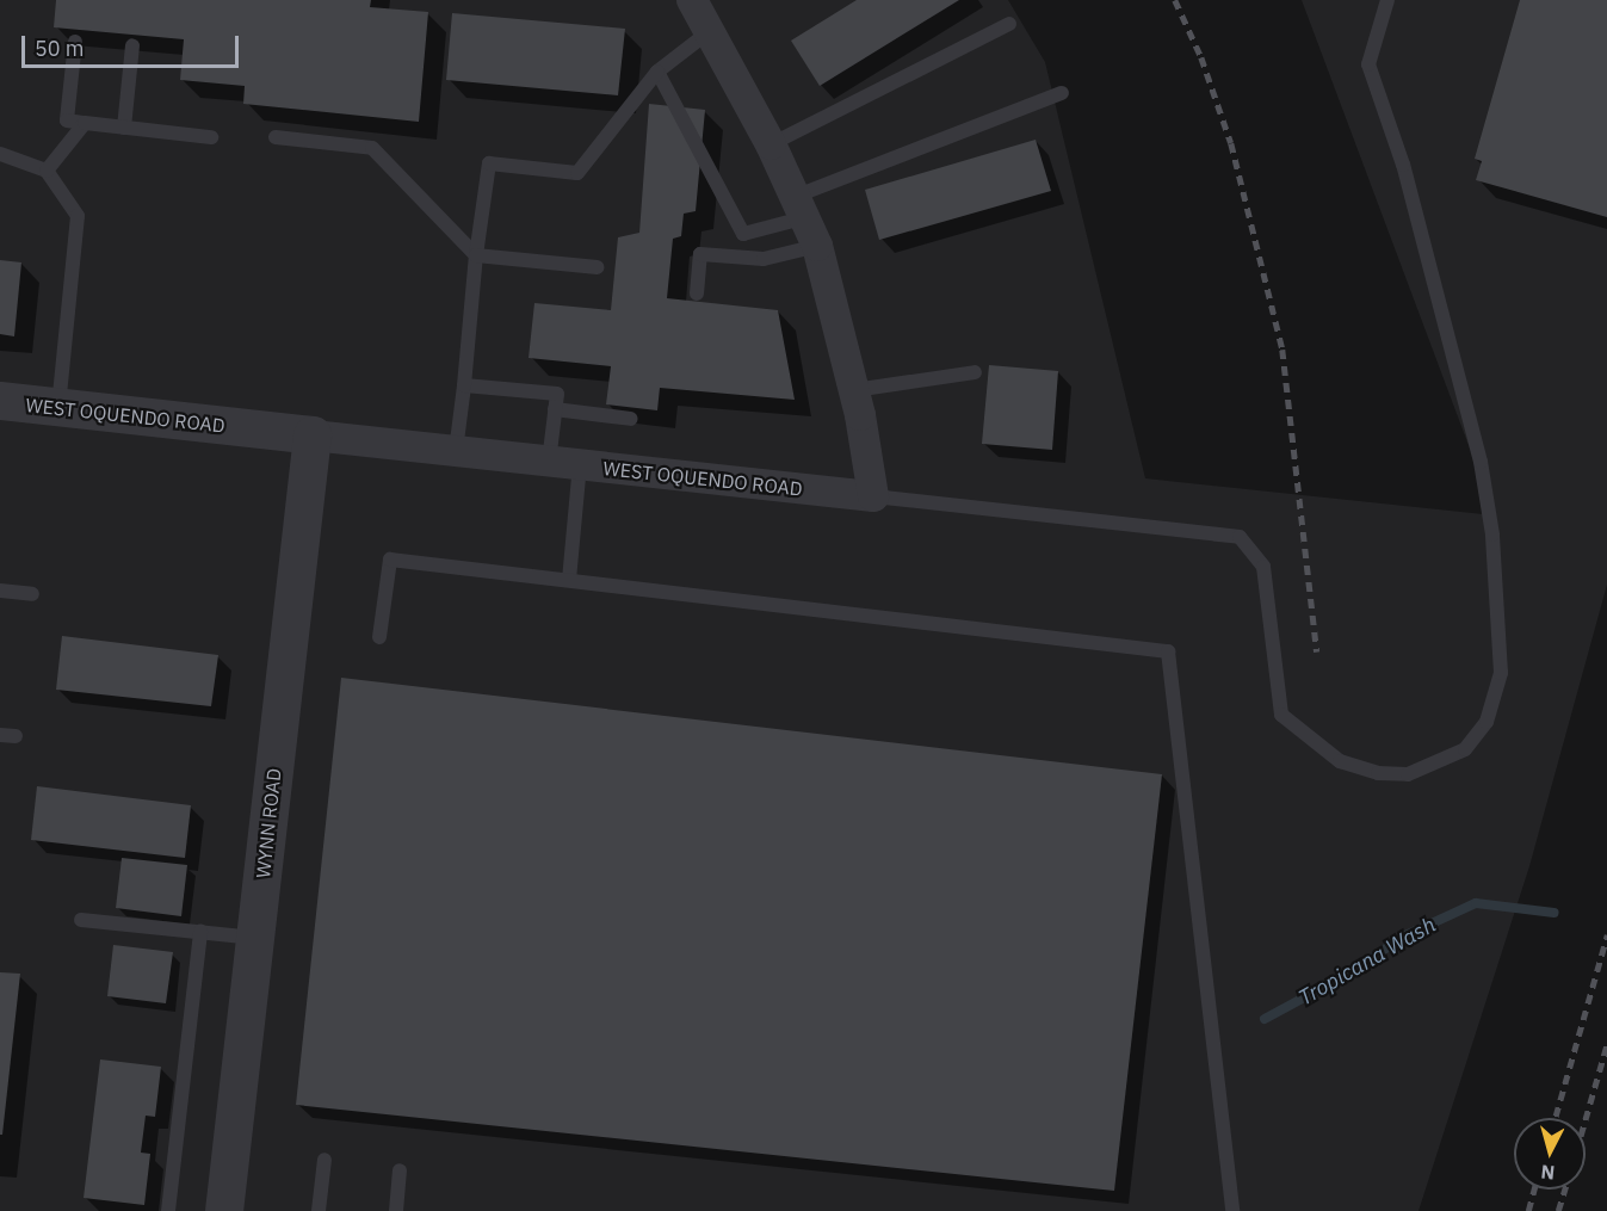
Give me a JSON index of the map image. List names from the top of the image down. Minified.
{"streets":{"street":["WEST OQUENDO ROAD","WYNN ROAD"]},"crossings":[["WEST OQUENDO ROAD","WYNN ROAD"]],"water":["Tropicana Wash"],"scale_bar":"50 m","north":"bottom"}
